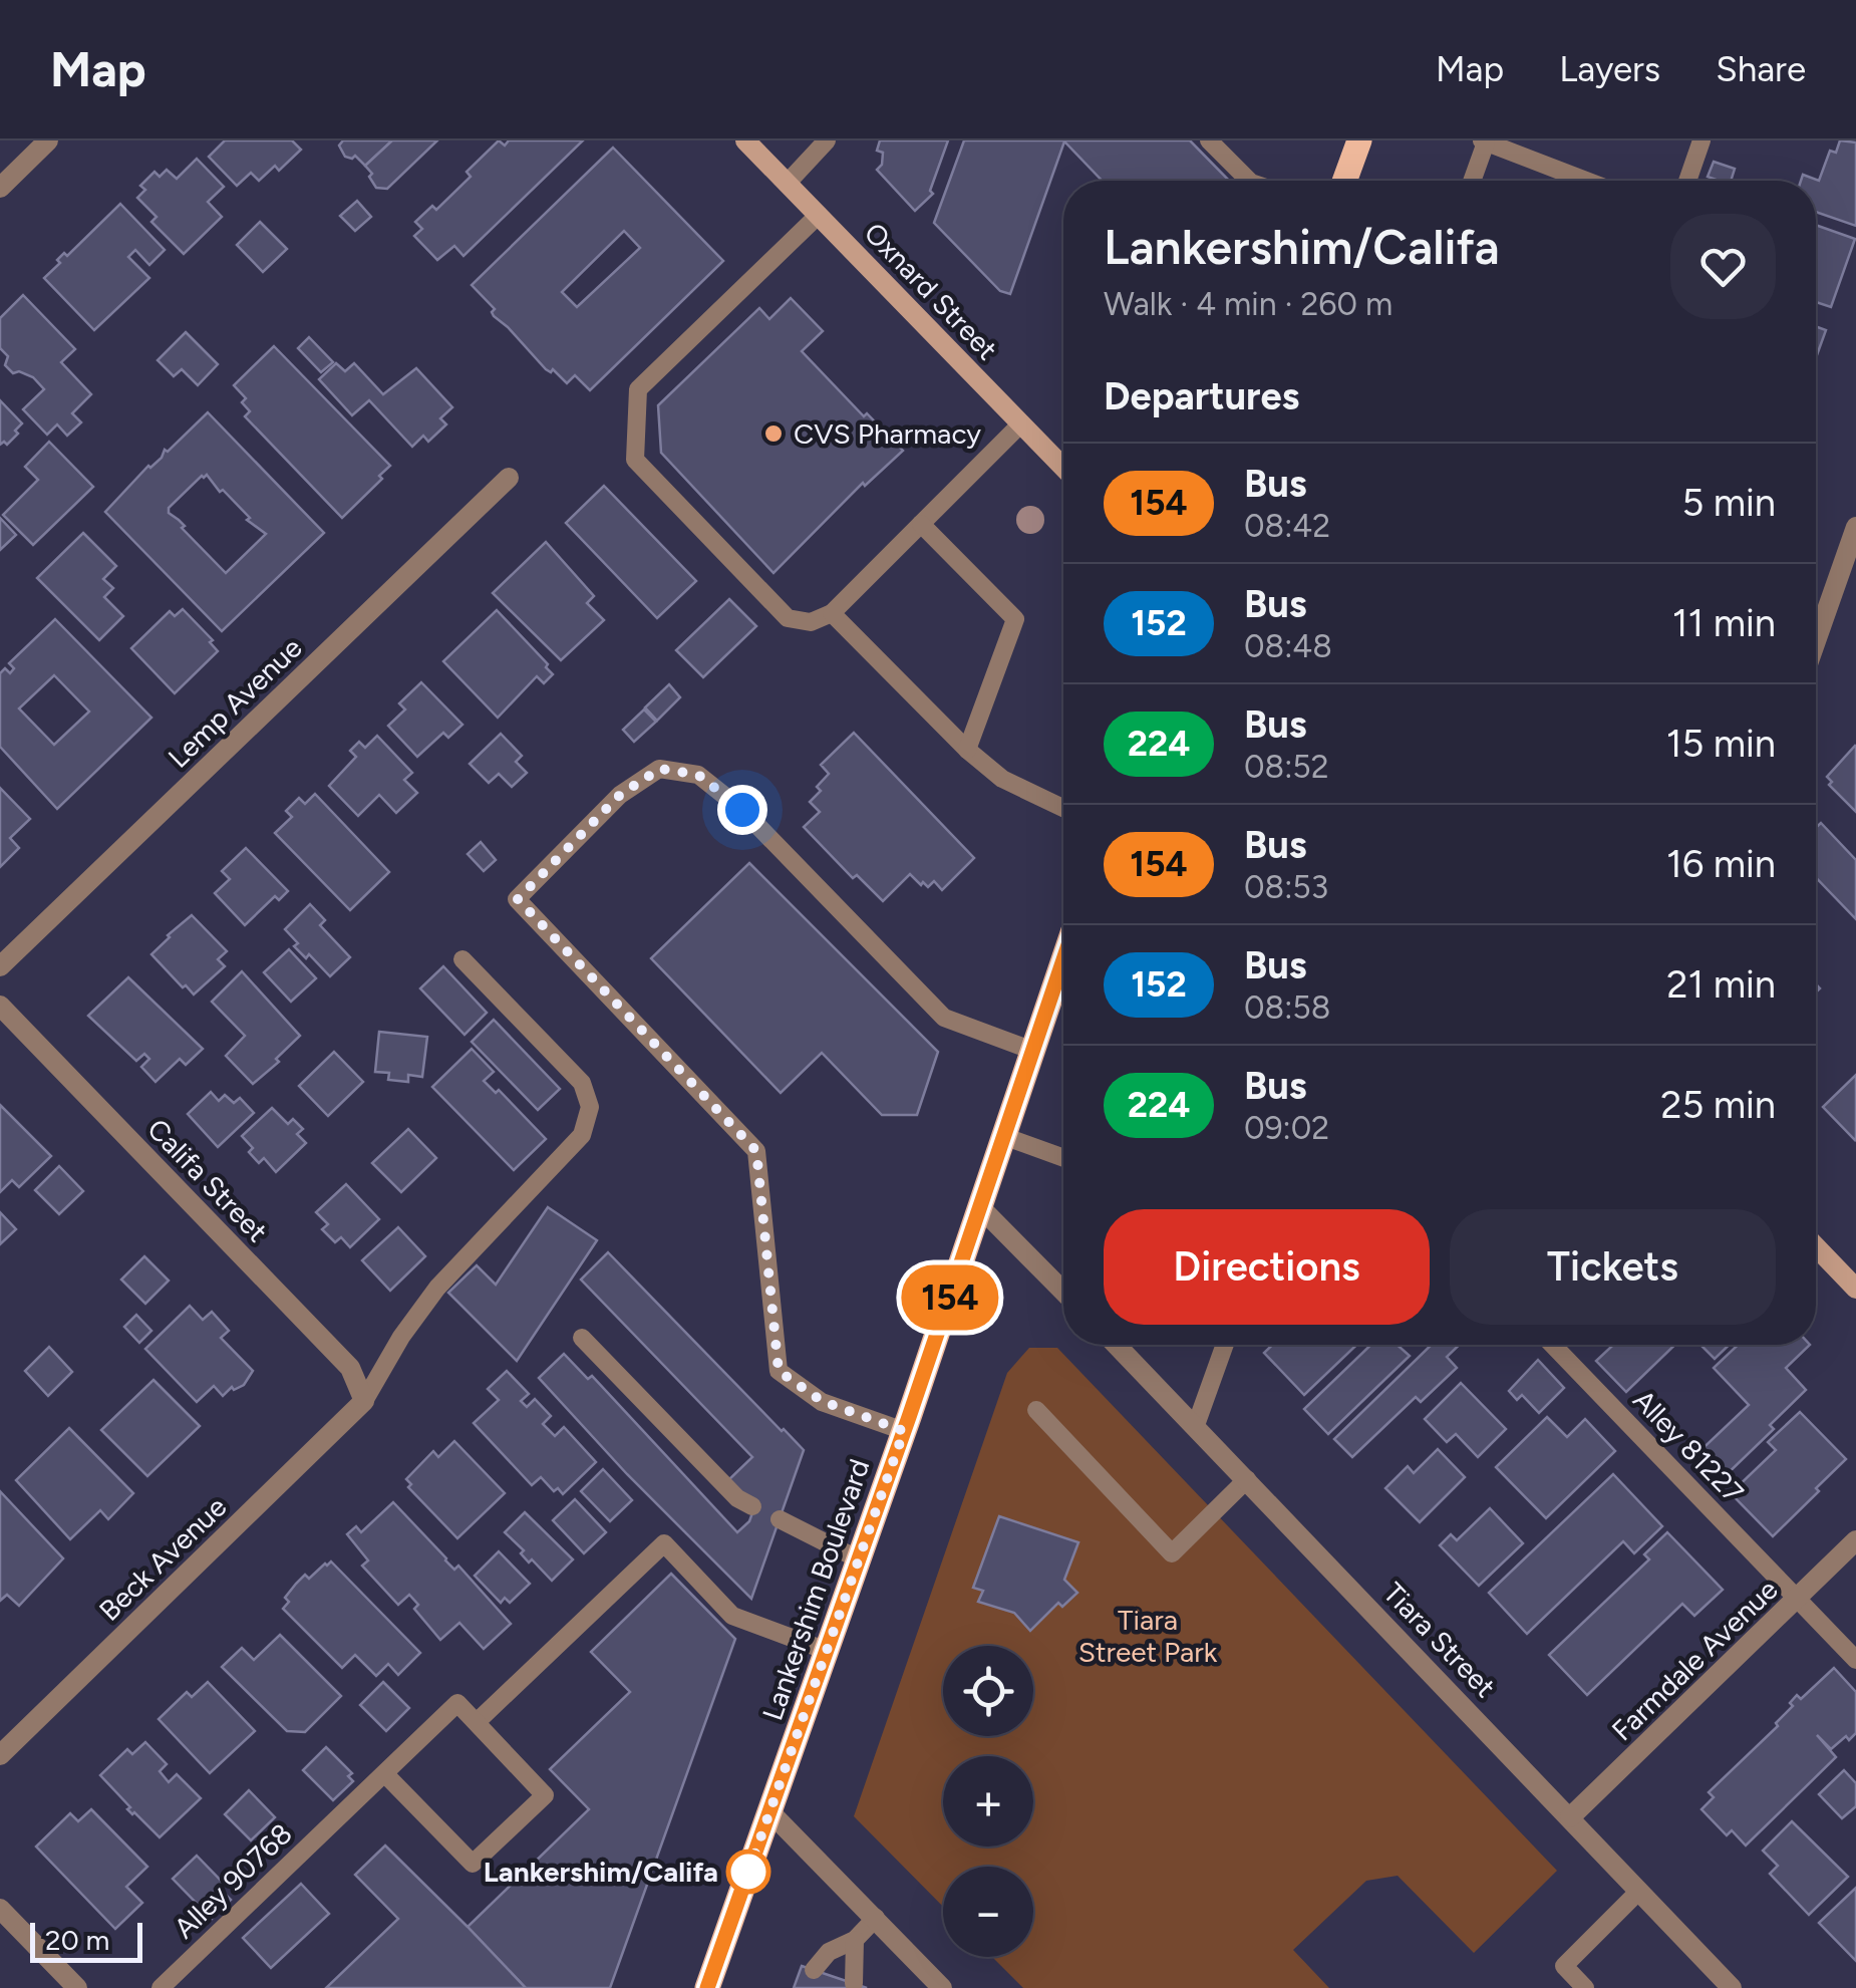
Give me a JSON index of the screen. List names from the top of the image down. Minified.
{"streets":{"main road":["Oxnard Street","Lankershim Boulevard"],"street":["Lemp Avenue","Califa Street","Beck Avenue","Tiara Street","Farmdale Avenue"],"lane":["Alley 81227","Alley 90768"]},"crossings":[["Califa Street","Beck Avenue"],["Alley 81227","Farmdale Avenue"],["Tiara Street","Farmdale Avenue"]],"parks":["Tiara Street Park"],"places":["CVS Pharmacy","Lankershim/Califa"],"lines":["bus line 154"],"scale_bar":"20 m","page":{"header":"Map","nav":["Map","Layers","Share"],"on_map":"154","heading":[["Lankershim/Califa","Walk · 4 min · 260 m"],"Departures"],"list":[{"mark":"154","name":"Bus","note":"08:42","value":"5 min"},{"mark":"152","name":"Bus","note":"08:48","value":"11 min"},{"mark":"224","name":"Bus","note":"08:52","value":"15 min"},{"mark":"154","name":"Bus","note":"08:53","value":"16 min"},{"mark":"152","name":"Bus","note":"08:58","value":"21 min"},{"mark":"224","name":"Bus","note":"09:02","value":"25 min"}],"buttons":["Directions","Tickets"],"map_buttons":["+","−"],"scale":"20 m"}}
